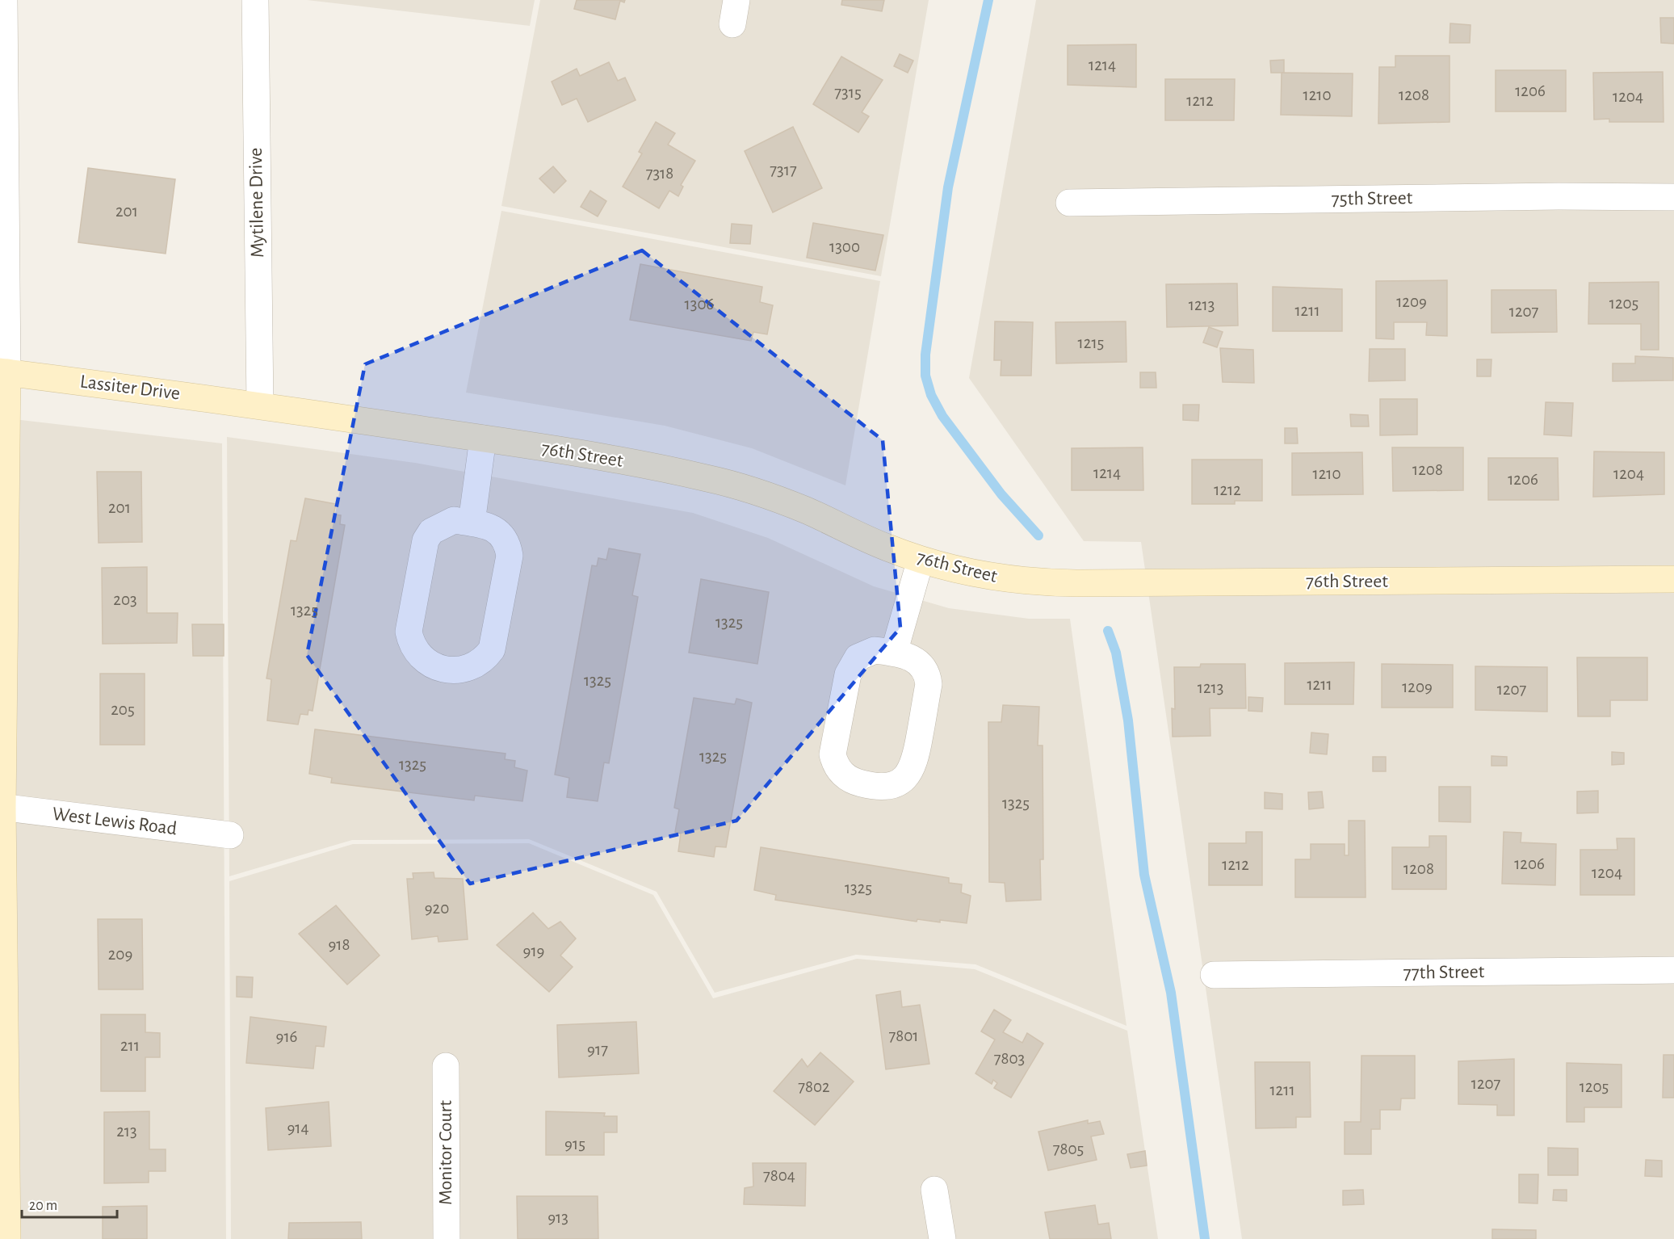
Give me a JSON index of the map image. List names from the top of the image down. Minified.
{"streets":{"street":["75th Street","Mytilene Drive","Lassiter Drive","76th Street","West Lewis Road","77th Street","Monitor Court"]},"crossings":[["Mytilene Drive","Lassiter Drive"],["Mytilene Drive","76th Street"],["Lassiter Drive","76th Street"]],"house_numbers":["1214","1206","7315","1210","1208","1204","1212","7317","7318","201","1300","1209","1205","1306","1213","1211","1207","1215","1208","1214","1210","1204","1206","1212","201","203","1325","1325","1325","1211","1209","1213","1207","205","1325","1325","1325","1206","1212","1208","1204","1325","920","918","919","209","7801","916","211","917","7803","1207","7802","1205","1211","914","213","915","7805","7804","913"],"scale_bar":"20 m"}
